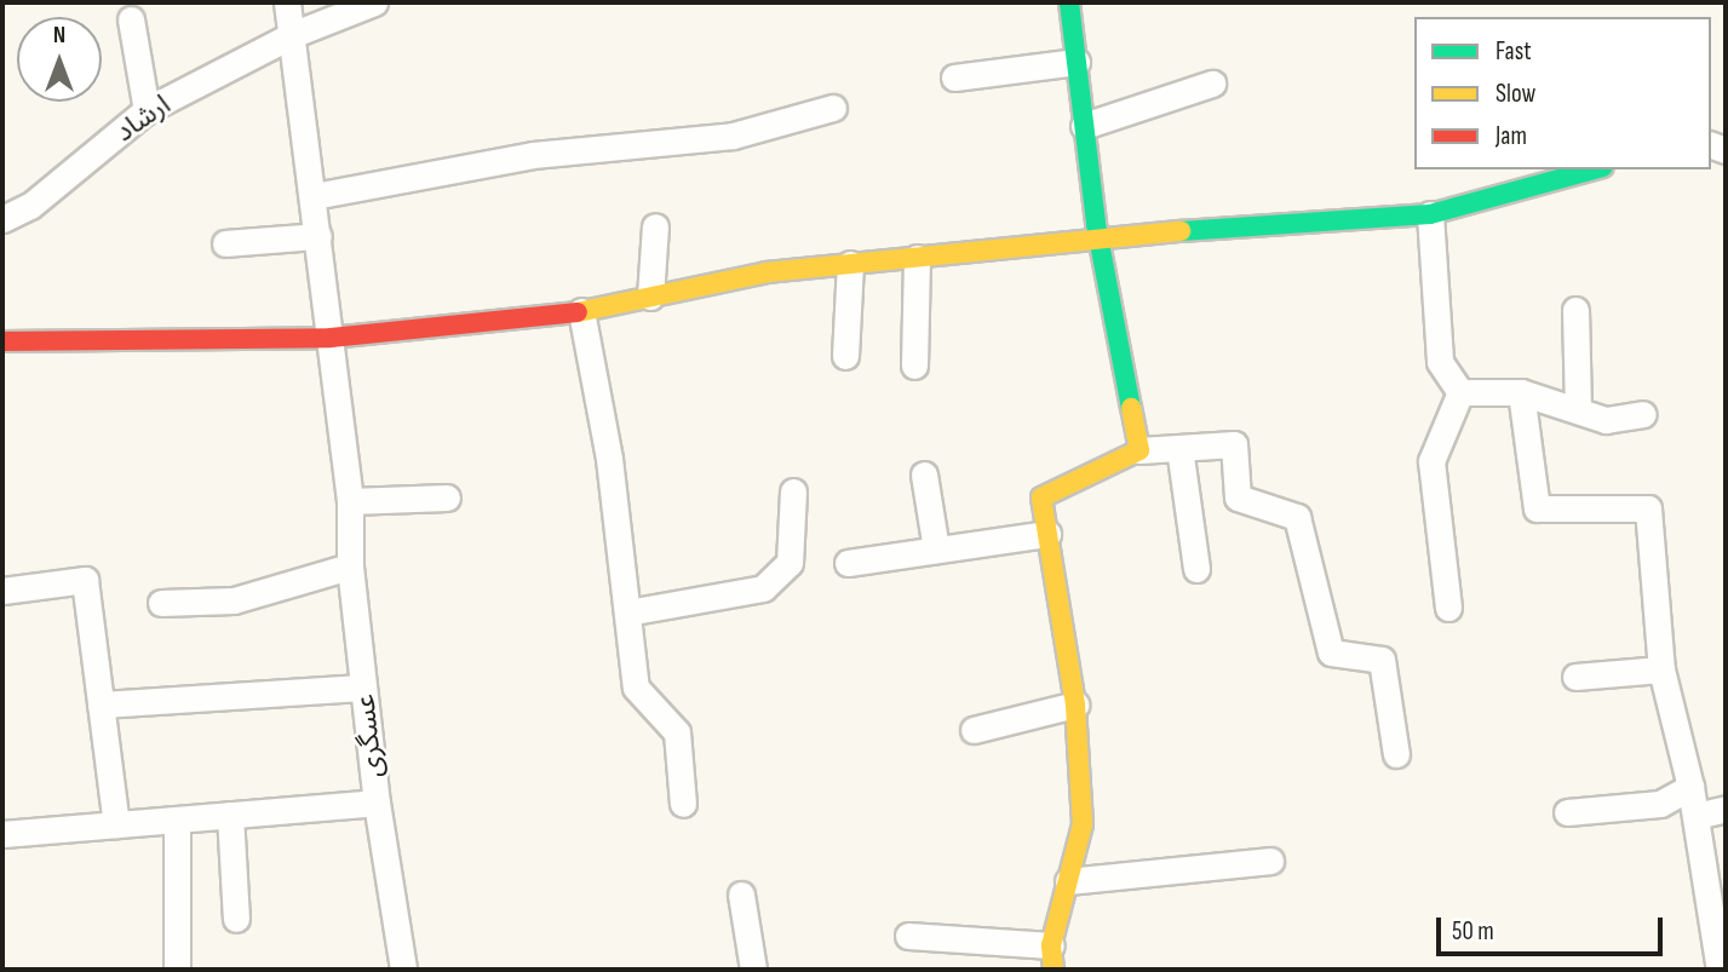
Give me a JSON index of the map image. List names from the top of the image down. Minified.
{"streets":{"street":["ارشاد","عسگری"]},"crossings":[["ارشاد","عسگری"]],"legend":["Fast","Slow","Jam"],"scale_bar":"50 m","north":"top"}
